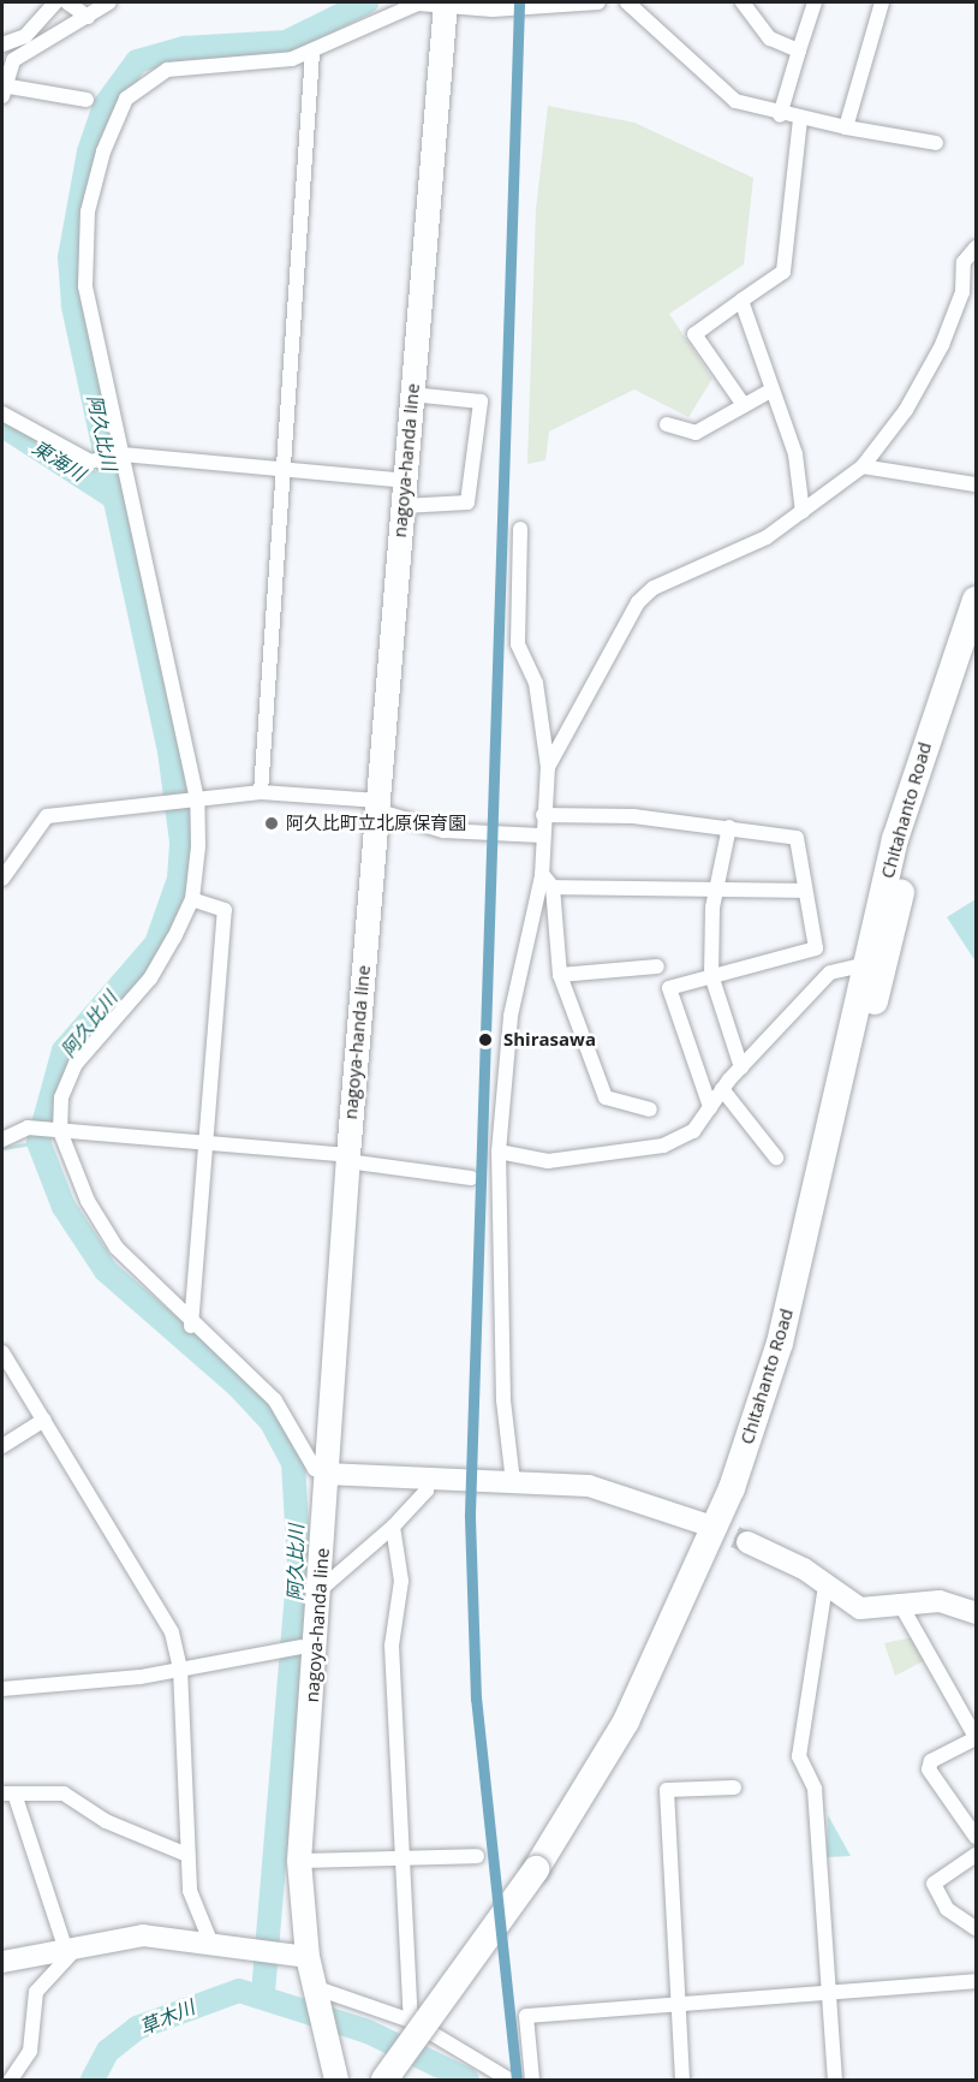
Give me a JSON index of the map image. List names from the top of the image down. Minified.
{"streets":{"highway":["Chitahanto Road"],"main road":["nagoya-handa line"]},"water":["阿久比川","東海川","草木川"],"places":["阿久比町立北原保育園","Shirasawa"]}
